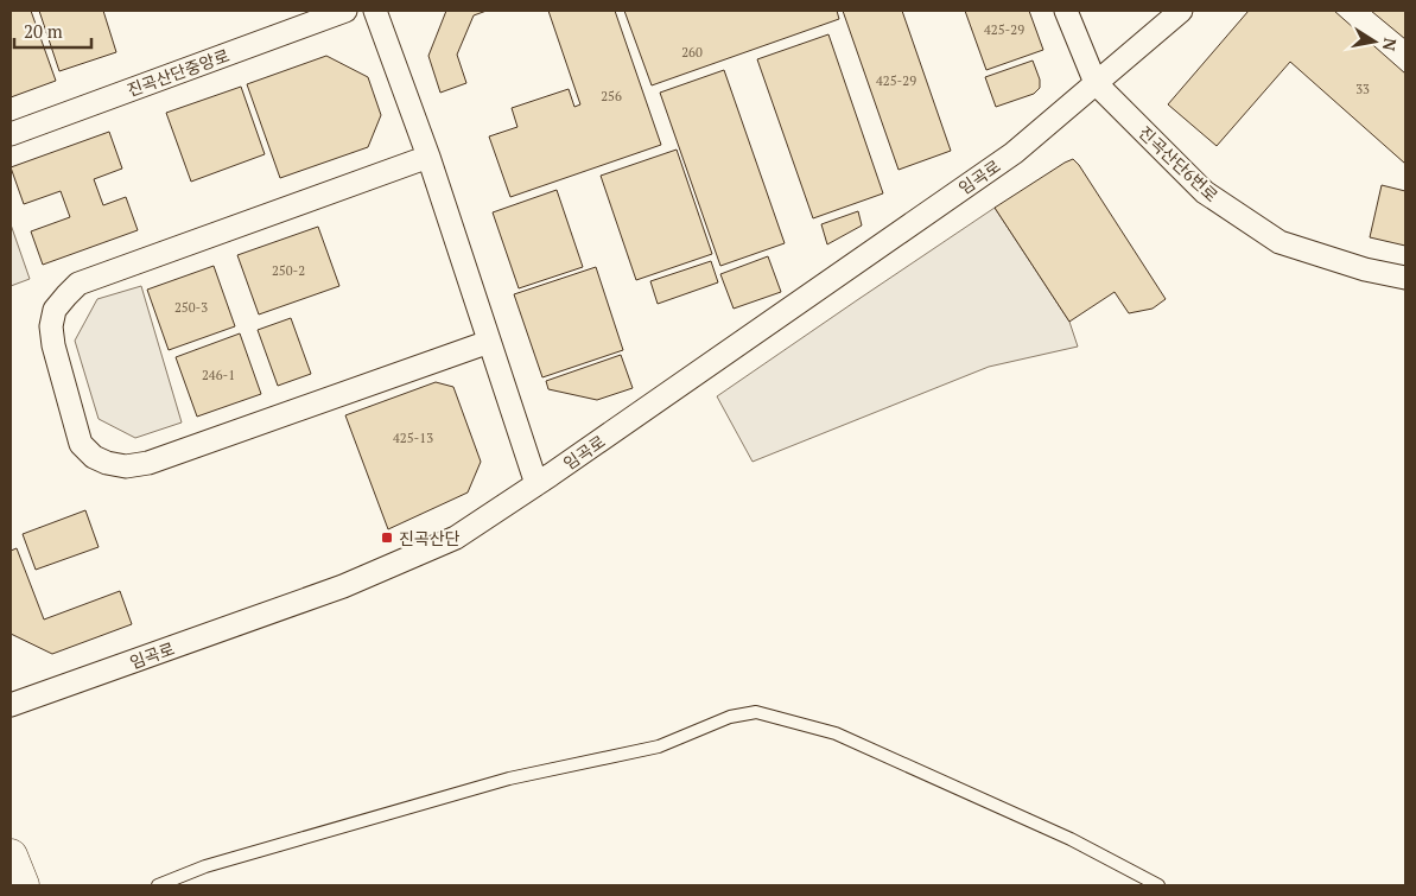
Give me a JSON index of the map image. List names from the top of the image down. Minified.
{"streets":{"street":["진곡산단중앙로","진곡산단6번로","임곡로"]},"crossings":[["진곡산단6번로","임곡로"]],"places":{"transit":["진곡산단"]},"house_numbers":["425-29","260","425-29","33","256","250-2","250-3","246-1","425-13"],"scale_bar":"20 m","north":"right"}
